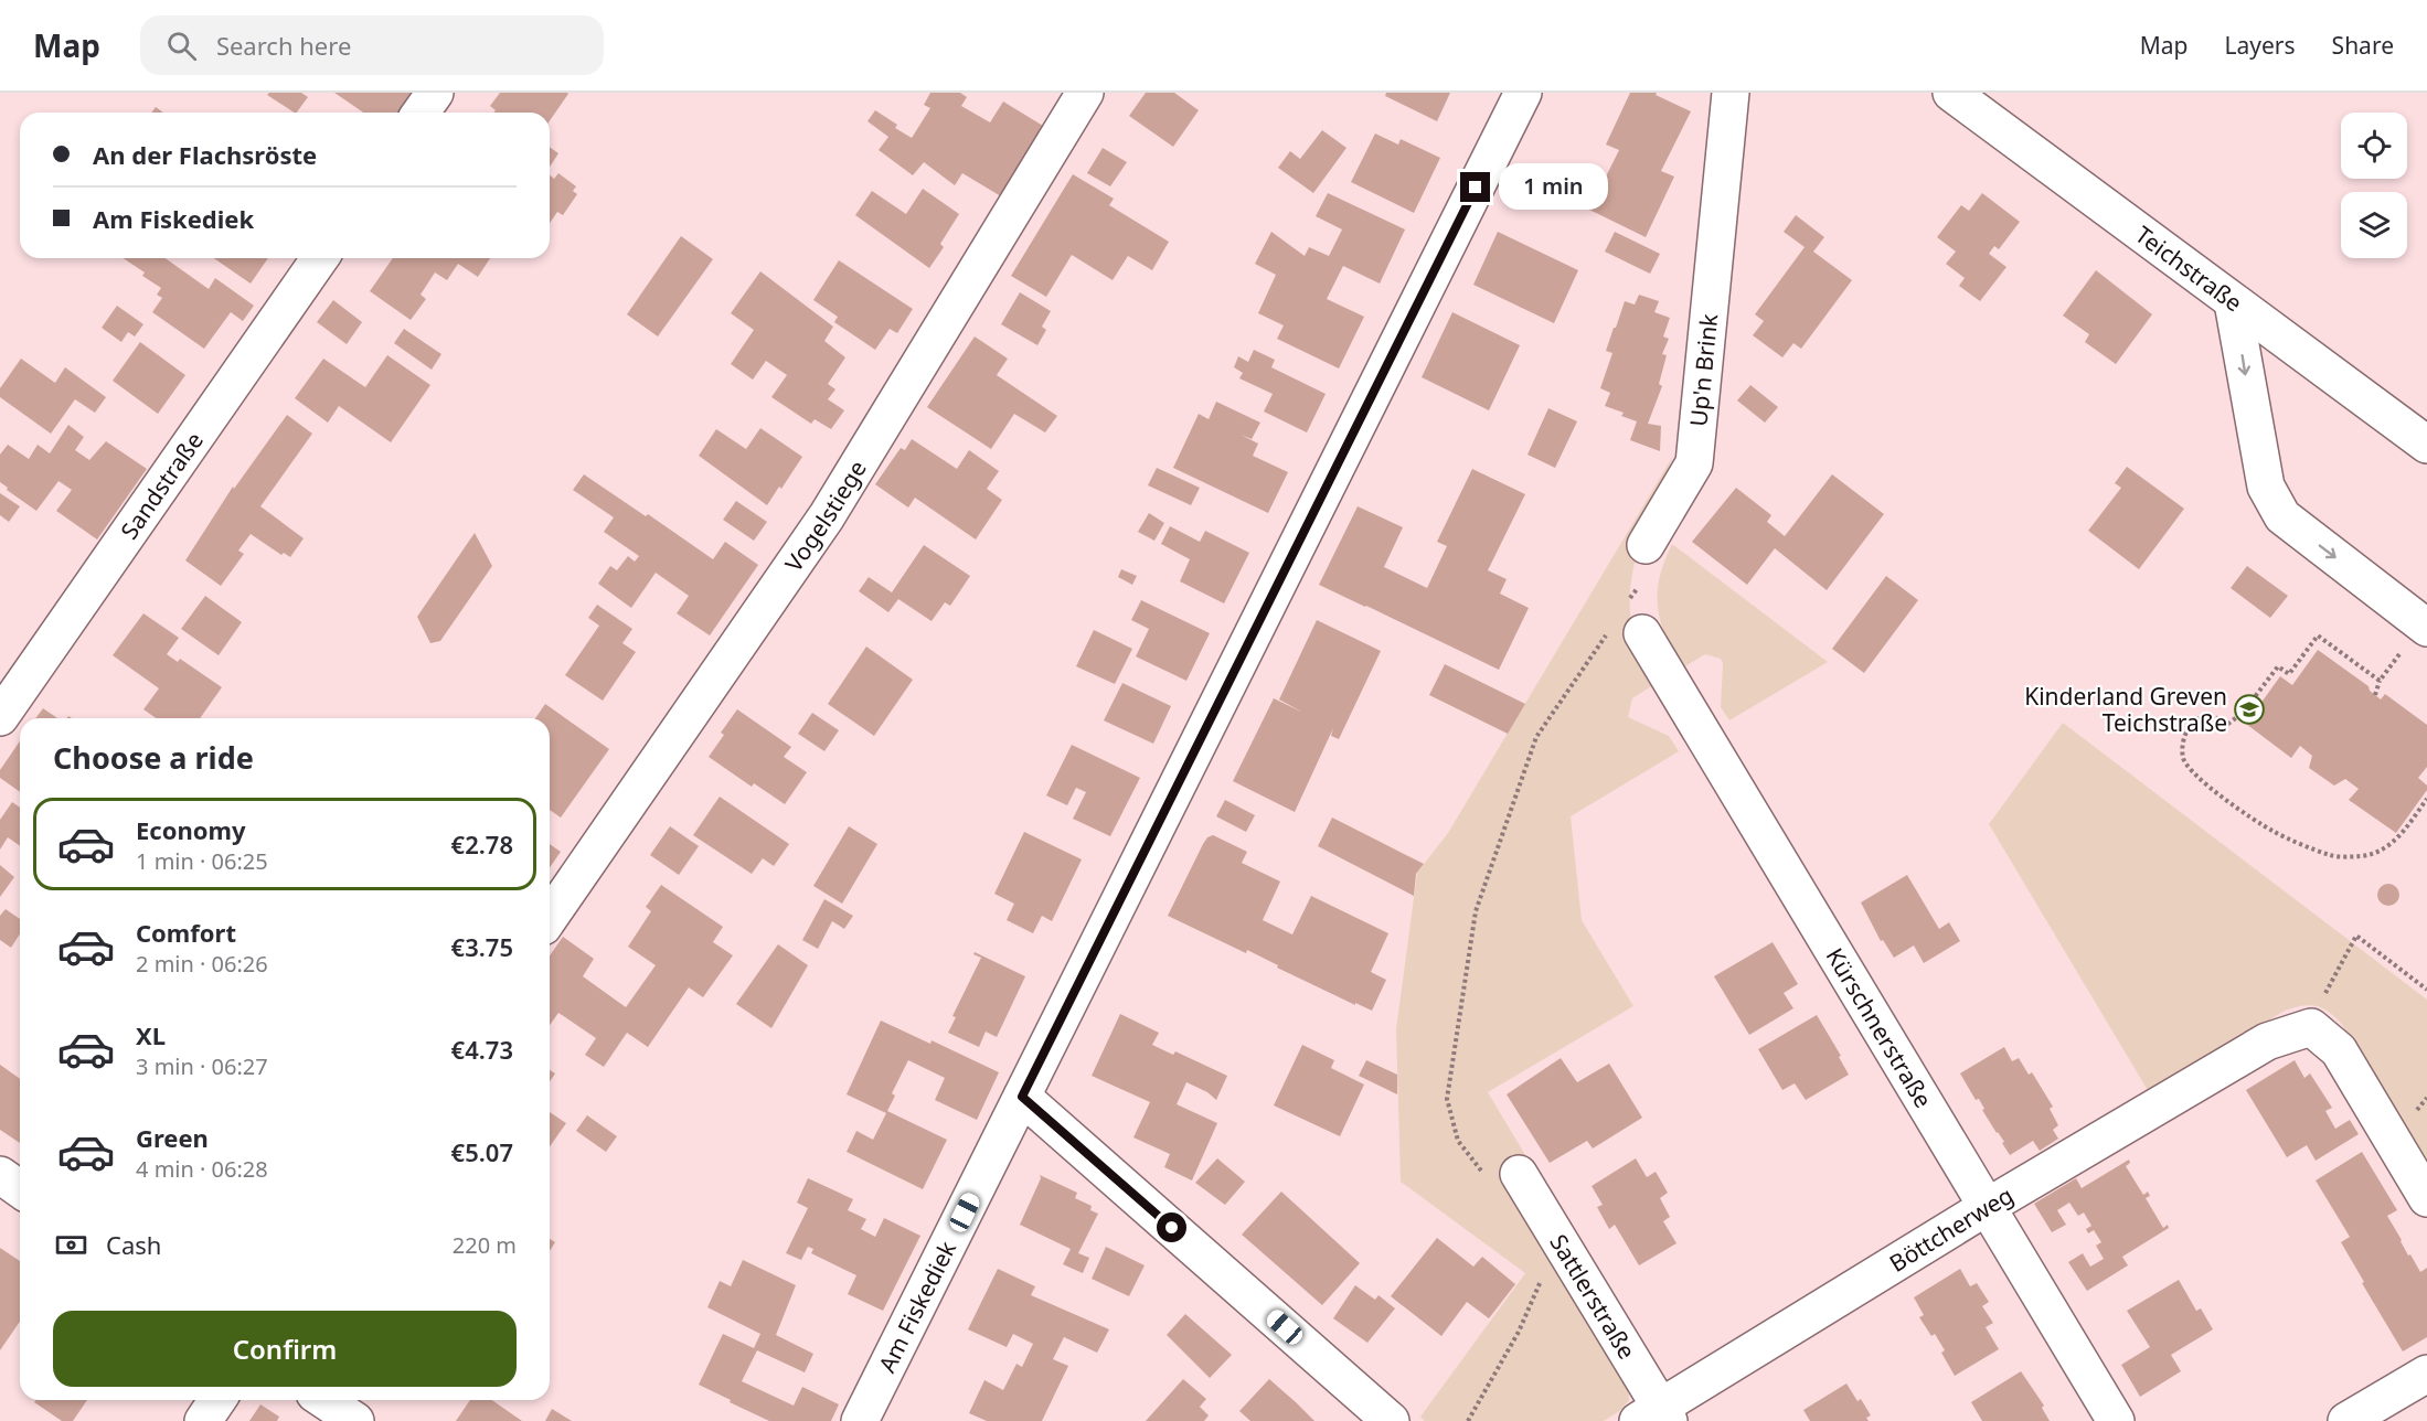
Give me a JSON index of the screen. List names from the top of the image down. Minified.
{"streets":{"street":["Teichstraße","Up'n Brink","Sandstraße","Vogelstiege","Kürschnerstraße","Böttcherweg","Sattlerstraße","Am Fiskediek"]},"crossings":[["Kürschnerstraße","Böttcherweg"],["Böttcherweg","Sattlerstraße"]],"places":{"school or university":["Kinderland Greven Teichstraße"]},"page":{"header":"Map","search":"Search here","nav":["Map","Layers","Share"],"banner":["An der Flachsröste","Am Fiskediek"],"bubble":"1 min","heading":"Choose a ride","list":[{"name":"Economy","note":"1 min · 06:25","value":"€2.78"},{"name":"Comfort","note":"2 min · 06:26","value":"€3.75"},{"name":"XL","note":"3 min · 06:27","value":"€4.73"},{"name":"Green","note":"4 min · 06:28","value":"€5.07"}],"pay":["Cash","220 m"],"buttons":"Confirm"}}
